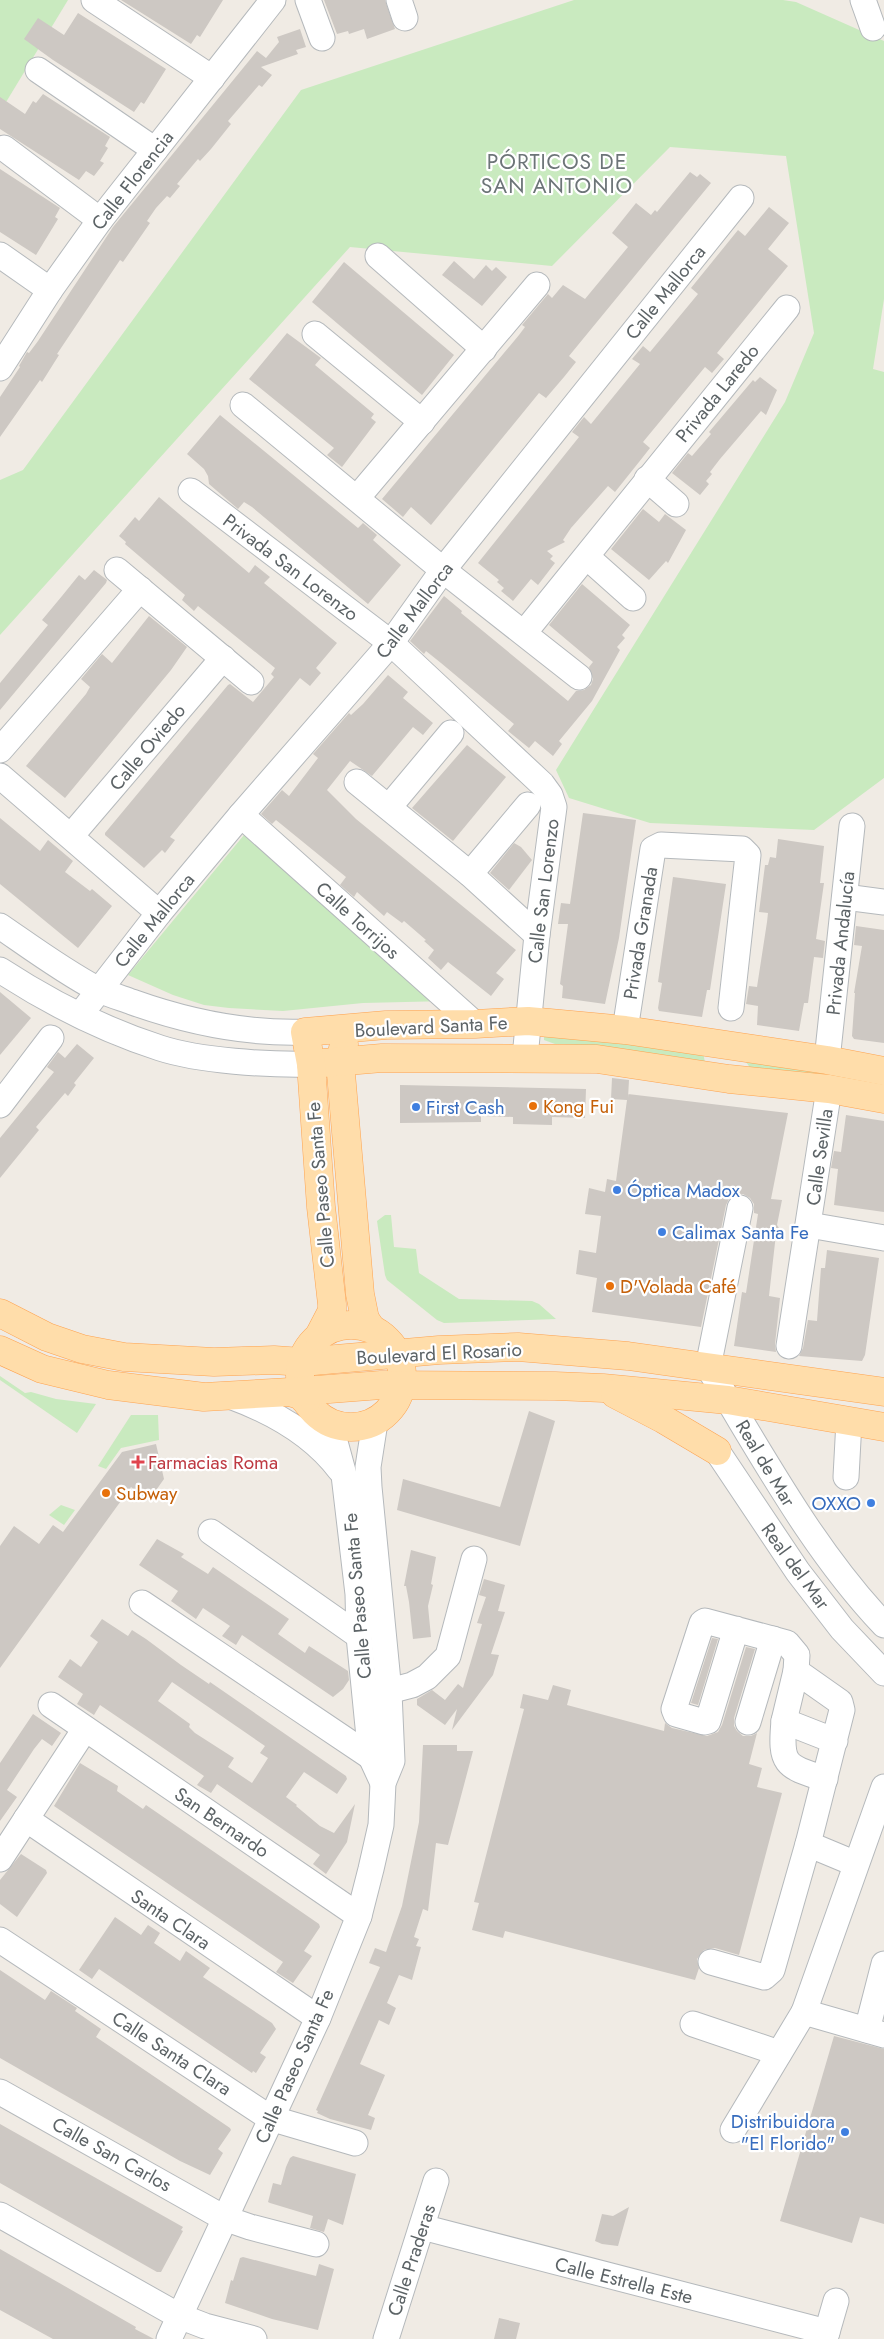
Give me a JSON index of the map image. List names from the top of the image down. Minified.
{"streets":{"main road":["Boulevard Santa Fe","Calle Paseo Santa Fe","Boulevard El Rosario"],"street":["Calle Florencia","Calle Mallorca","Privada Laredo","Privada San Lorenzo","Calle Oviedo","Calle San Lorenzo","Calle Torrijos","Privada Granada","Privada Andalucía","Calle Sevilla","Real de Mar","Real del Mar","San Bernardo","Santa Clara","Calle Santa Clara","Calle San Carlos","Calle Praderas","Calle Estrella Este"]},"crossings":[["Calle Mallorca","Privada San Lorenzo"],["Calle Mallorca","Calle San Lorenzo"],["Calle Mallorca","Calle Torrijos"],["Calle Mallorca","Boulevard Santa Fe"],["Privada San Lorenzo","Calle San Lorenzo"],["Calle San Lorenzo","Boulevard Santa Fe"],["Calle Torrijos","Boulevard Santa Fe"],["Privada Granada","Boulevard Santa Fe"],["Privada Andalucía","Boulevard Santa Fe"],["Boulevard Santa Fe","Calle Sevilla"],["Boulevard Santa Fe","Calle Paseo Santa Fe"],["Calle Paseo Santa Fe","Boulevard El Rosario"],["Calle Paseo Santa Fe","San Bernardo"],["Calle Paseo Santa Fe","Santa Clara"],["Calle Paseo Santa Fe","Calle Santa Clara"],["Calle Paseo Santa Fe","Calle San Carlos"],["Boulevard El Rosario","Real de Mar"],["Calle Praderas","Calle Estrella Este"]],"districts":["PÓRTICOS DE SAN ANTONIO"],"places":{"other":["Kong Fui","First Cash","Óptica Madox","Calimax Santa Fe","D'Volada Café","Subway","OXXO","Distribuidora \"El Florido\""],"health":["Farmacias Roma"]}}
